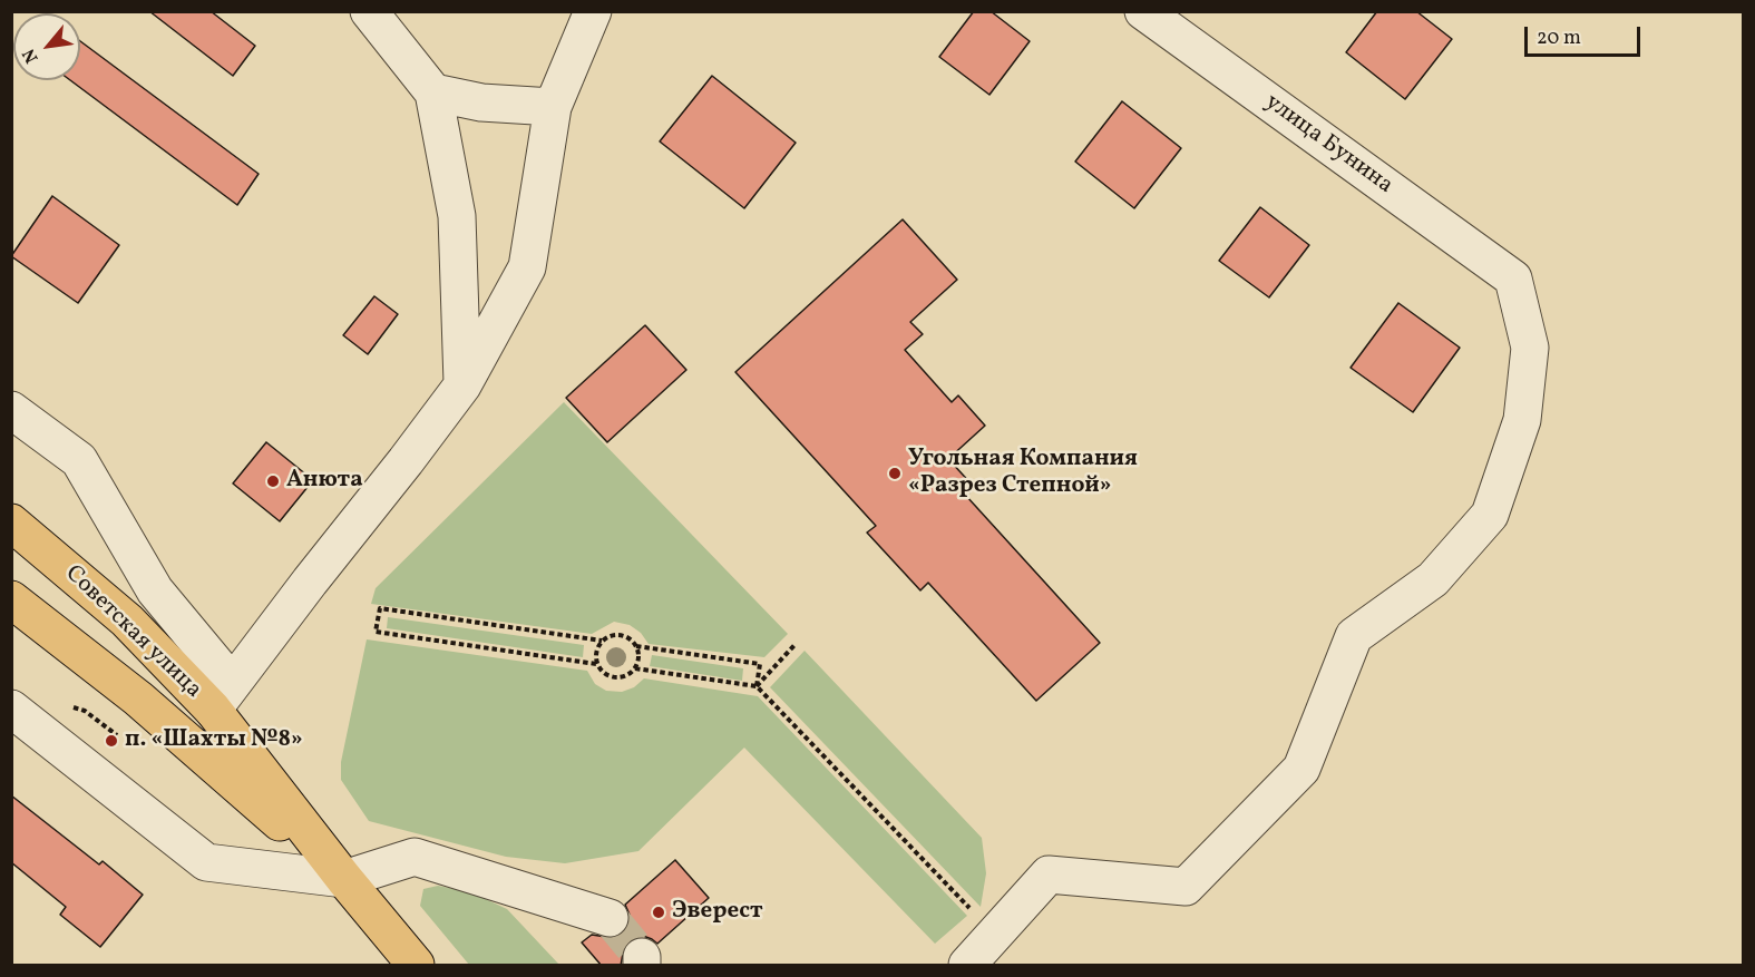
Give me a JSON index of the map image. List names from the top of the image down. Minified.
{"streets":{"main road":["Советская улица"],"street":["улица Бунина"]},"places":["Угольная Компания «Разрез Степной»","Анюта","п. «Шахты №8»","Эверест"],"scale_bar":"20 m","north":"bottom left"}
